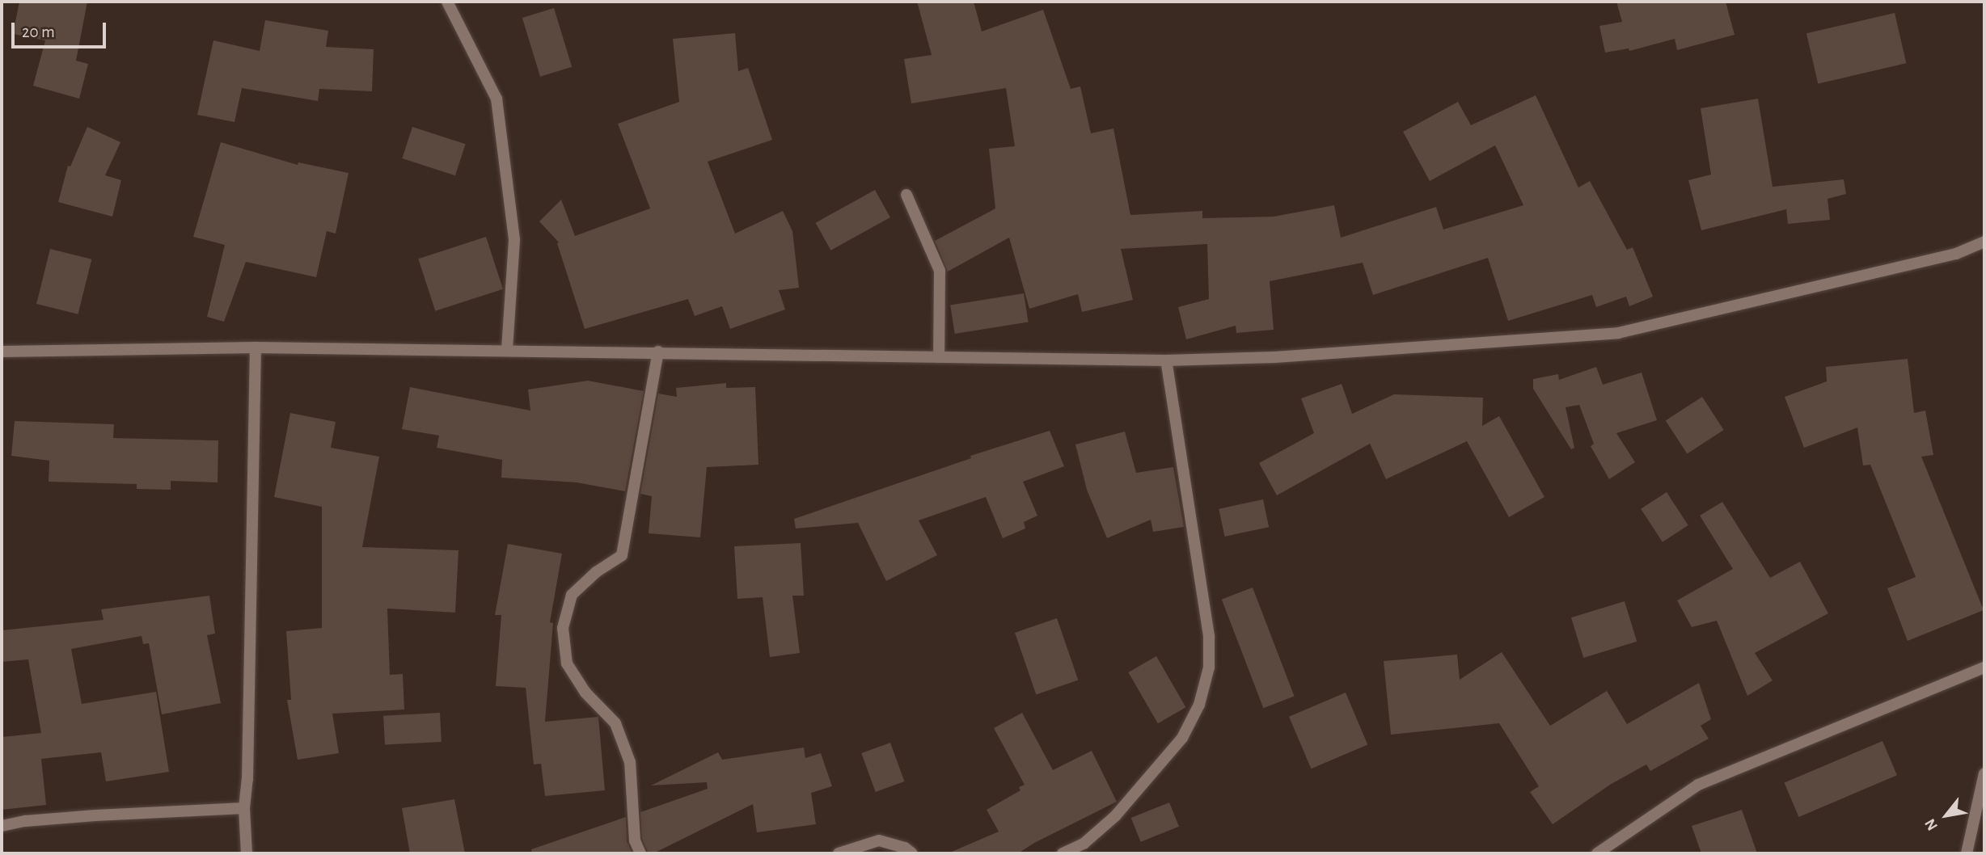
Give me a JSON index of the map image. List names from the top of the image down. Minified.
{"scale_bar":"20 m","north":"bottom left"}
